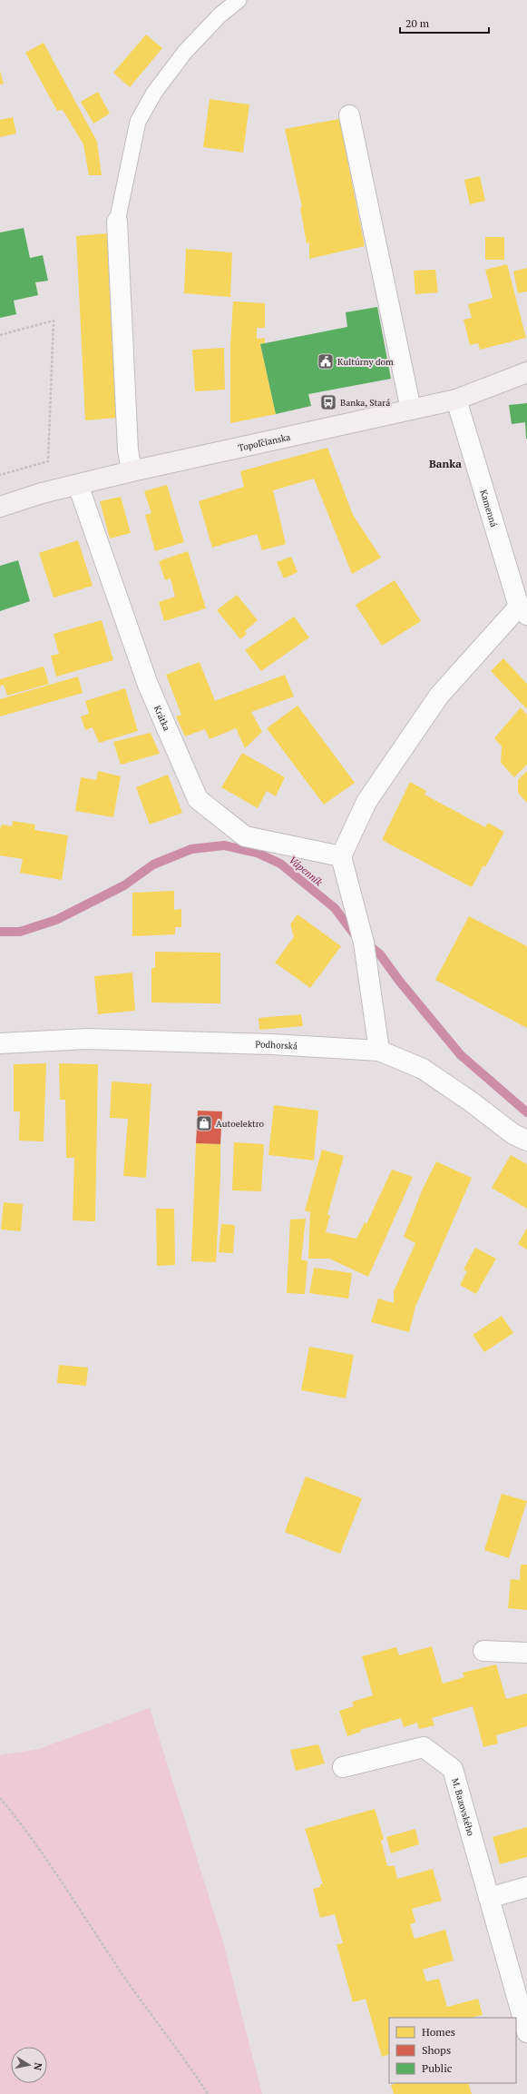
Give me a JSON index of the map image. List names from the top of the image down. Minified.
{"streets":{"main road":["Topoľčianska"],"street":["Kamenná","Krátka","Podhorská","M. Bazovského"]},"crossings":[["Topoľčianska","Kamenná"],["Topoľčianska","Krátka"]],"districts":["Banka"],"water":["Vápenník"],"places":{"public building":["Kultúrny dom"],"bus stop":["Banka, Stará"],"shop":["Autoelektro"]},"legend":["Homes","Shops","Public"],"scale_bar":"20 m","north":"right"}
